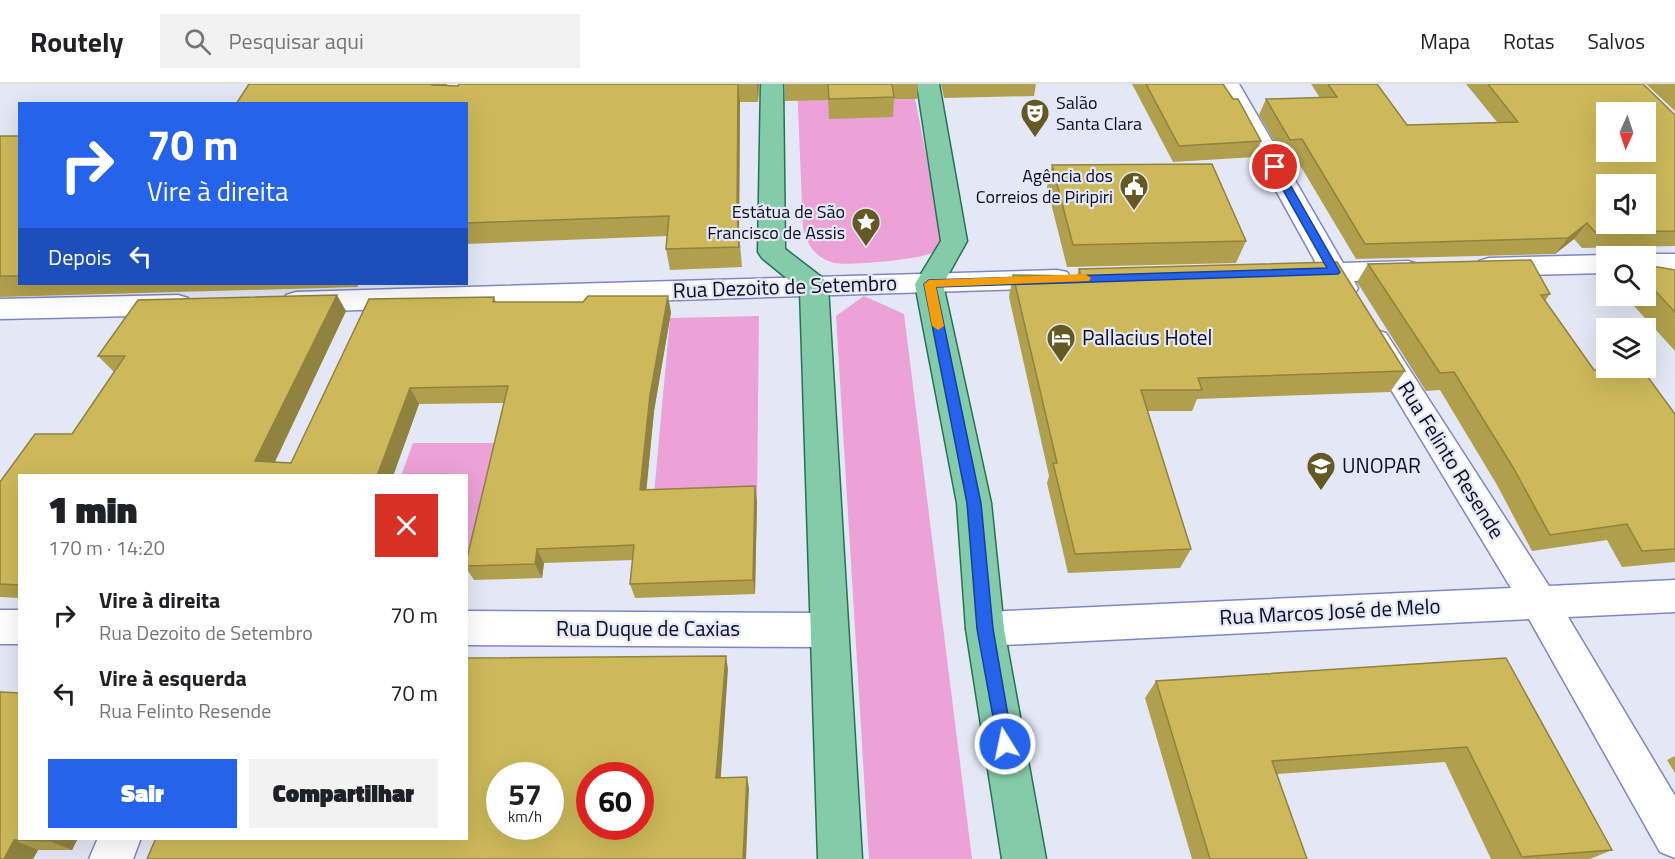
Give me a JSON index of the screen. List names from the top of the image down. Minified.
{"streets":{"street":["Rua Dezoito de Setembro","Rua Felinto Resende","Rua Marcos José de Melo","Rua Duque de Caxias"]},"crossings":[["Rua Felinto Resende","Rua Marcos José de Melo"]],"places":{"theatre":["Salão Santa Clara"],"public building":["Agência dos Correios de Piripiri"],"place":["Estátua de São Francisco de Assis"],"hotel":["Pallacius Hotel"],"school or university":["UNOPAR"]},"north":"bottom","page":{"header":"Routely","search":"Pesquisar aqui","nav":["Mapa","Rotas","Salvos"],"turn":["70 m","Vire à direita"],"then":"Depois","heading":["1 min","170 m · 14:20"],"list":[{"name":"Vire à direita","note":"Rua Dezoito de Setembro","value":"70 m"},{"name":"Vire à esquerda","note":"Rua Felinto Resende","value":"70 m"}],"buttons":["Sair","Compartilhar"],"speed":"57 km/h","limit":"60"}}
